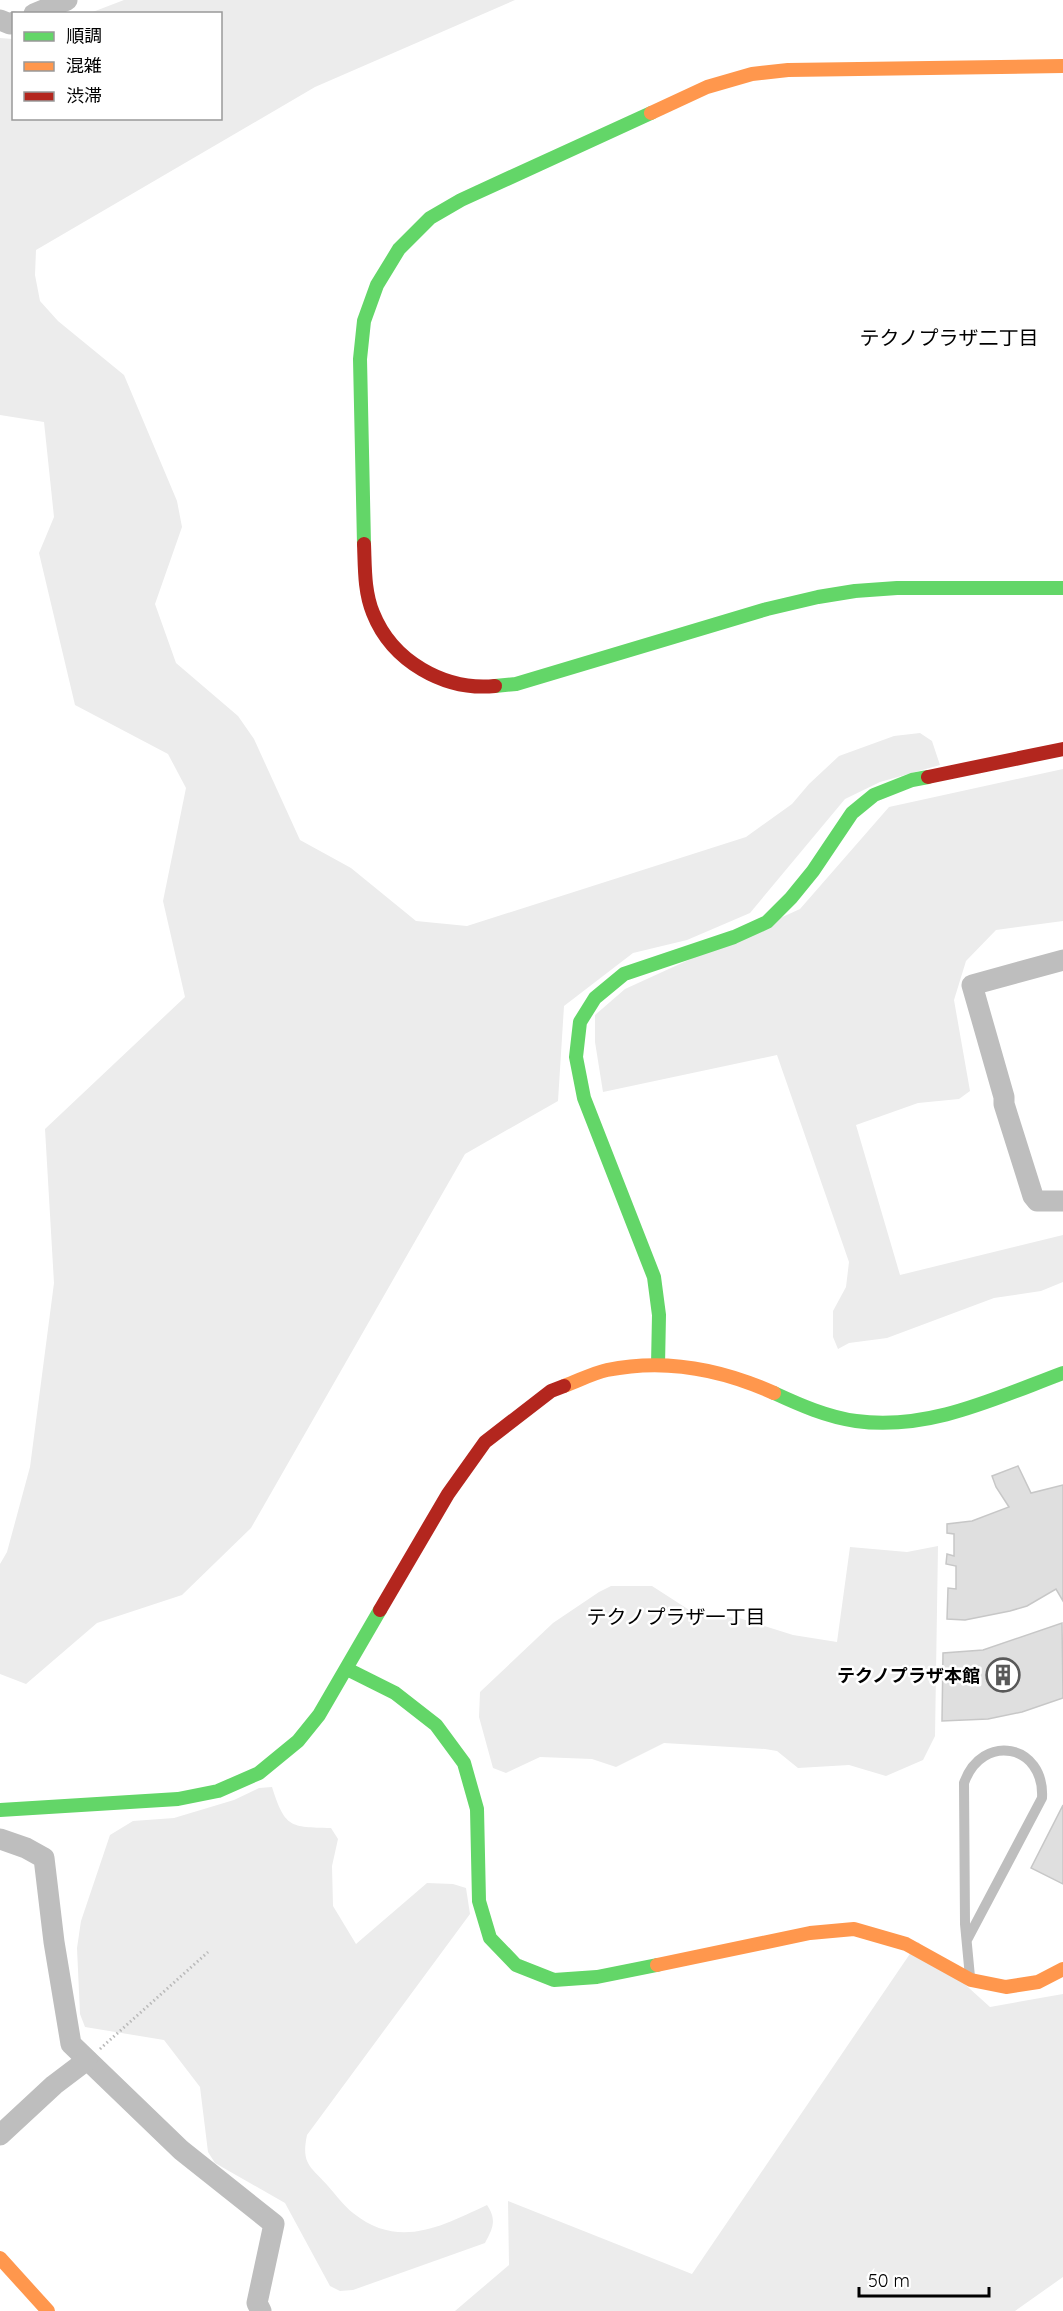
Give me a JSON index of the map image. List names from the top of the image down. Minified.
{"districts":["テクノプラザ二丁目","テクノプラザ一丁目"],"places":{"building":["テクノプラザ本館"]},"legend":["順調","混雑","渋滞"],"scale_bar":"50 m"}
